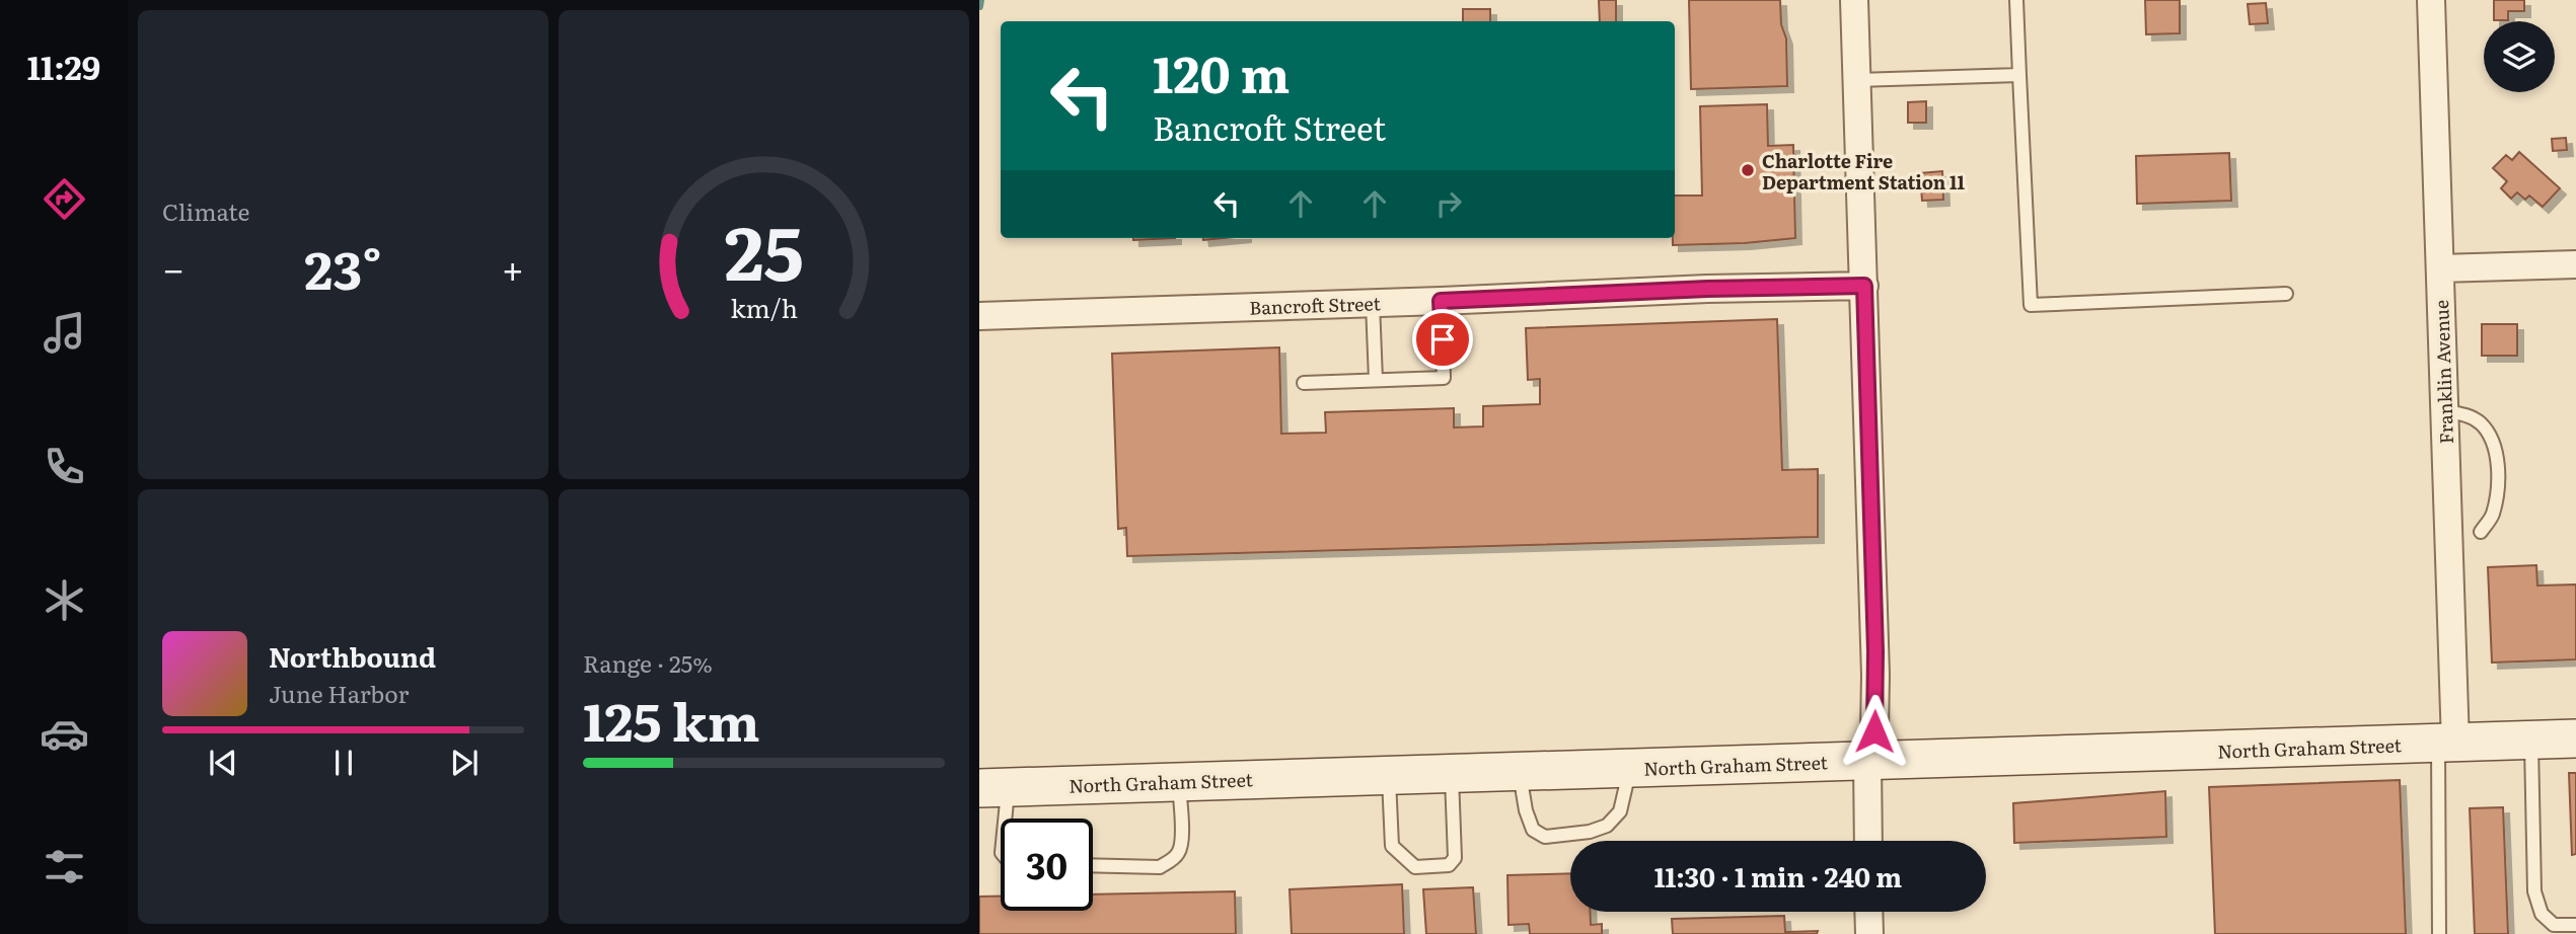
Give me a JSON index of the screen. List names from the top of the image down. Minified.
{"streets":{"main road":["North Graham Street"],"street":["Bancroft Street","Franklin Avenue"]},"crossings":[["Franklin Avenue","North Graham Street"]],"places":["Charlotte Fire Department Station 11"],"page":{"tabs":"11:29","tile":["Climate",["Range · 25%","125 km"]],"turn":["120 m","Bancroft Street"],"heat":["−","23°","+"],"song":["Northbound","June Harbor"],"limit":"30","trip":"11:30 · 1 min · 240 m","gauge":["25","km/h"]}}
